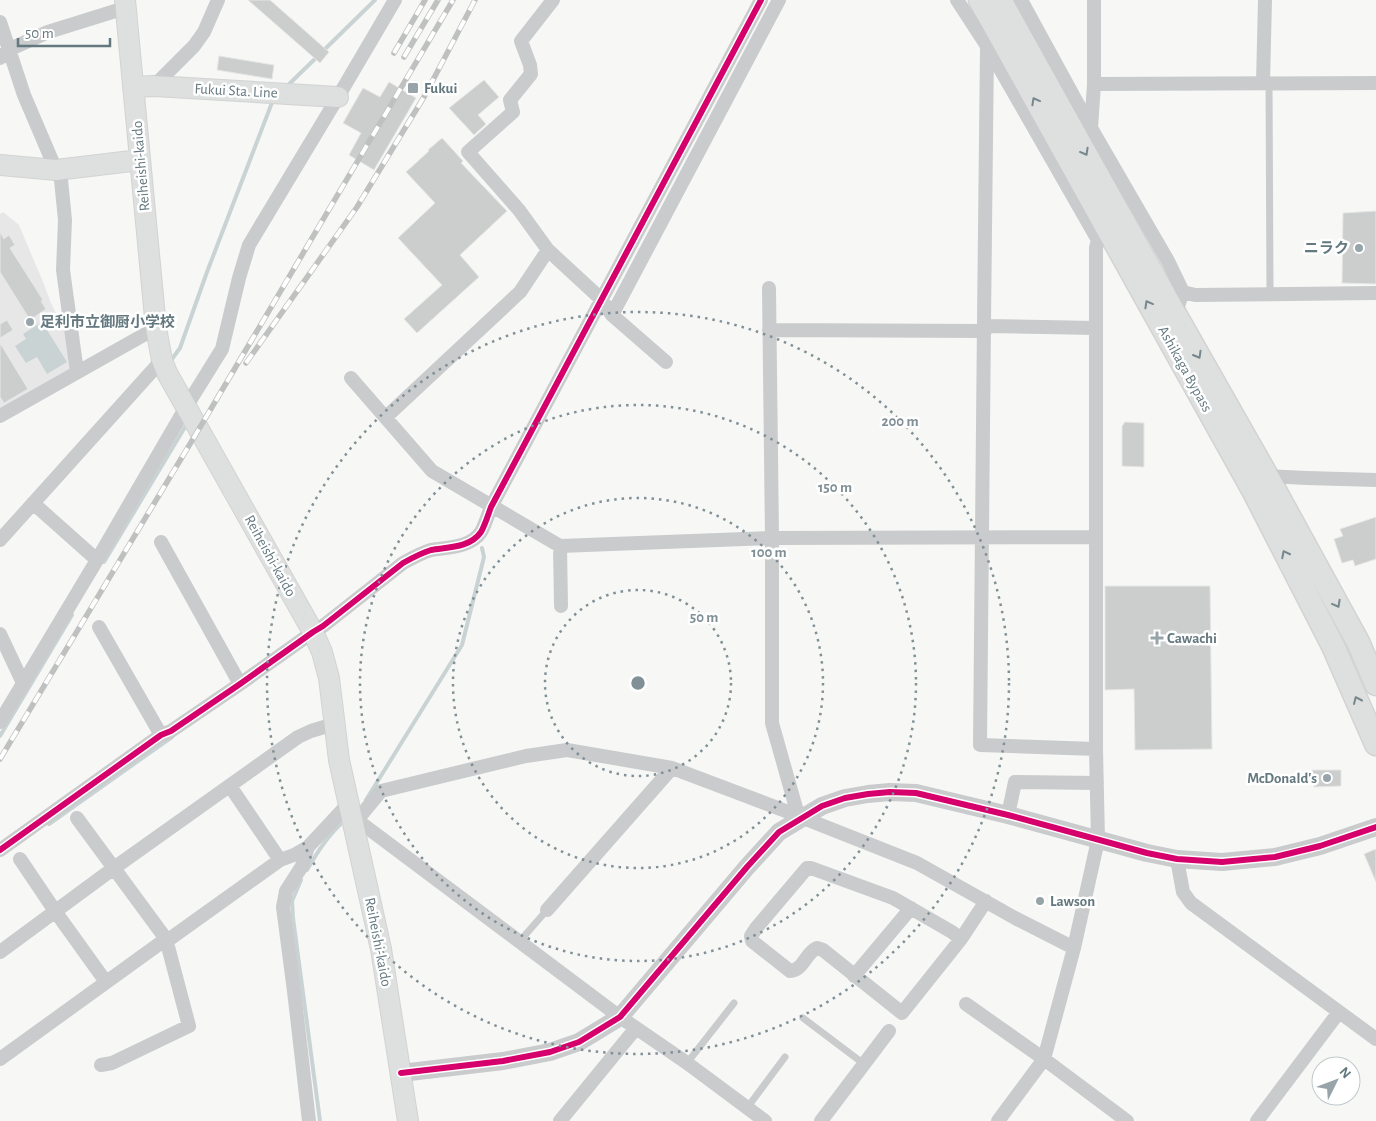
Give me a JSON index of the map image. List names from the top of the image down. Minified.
{"streets":{"highway":["Ashikaga Bypass"],"main road":["Fukui Sta. Line","Reiheishi-kaido"]},"crossings":[["Fukui Sta. Line","Reiheishi-kaido"]],"places":{"transit":["Fukui"],"other":["ニラク","足利市立御厨小学校","McDonald's","Lawson"],"health":["Cawachi"]},"scale_bar":"50 m","north":"top right","rings":["200 m","150 m","100 m","50 m"]}
